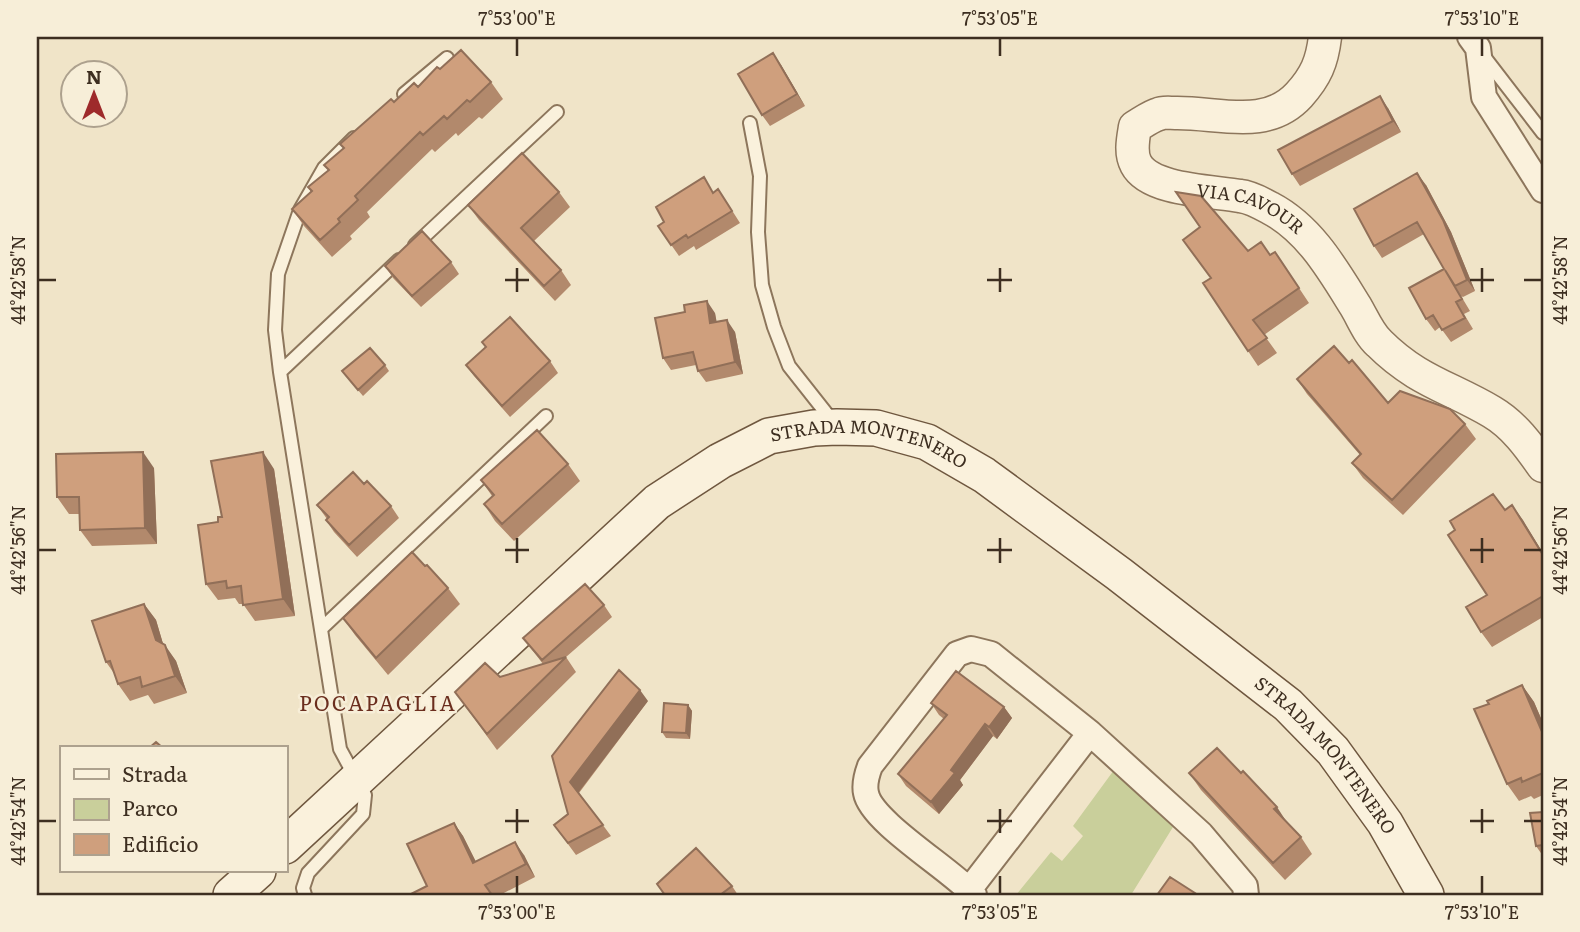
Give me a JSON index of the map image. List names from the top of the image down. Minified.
{"streets":{"main road":["STRADA MONTENERO"],"street":["VIA CAVOUR"]},"districts":["POCAPAGLIA"],"legend":["Strada","Parco","Edificio"],"north":"top","coordinates":["7°53'00\"E","7°53'05\"E","7°53'10\"E","44°42'58\"N","44°42'56\"N","44°42'54\"N"]}
